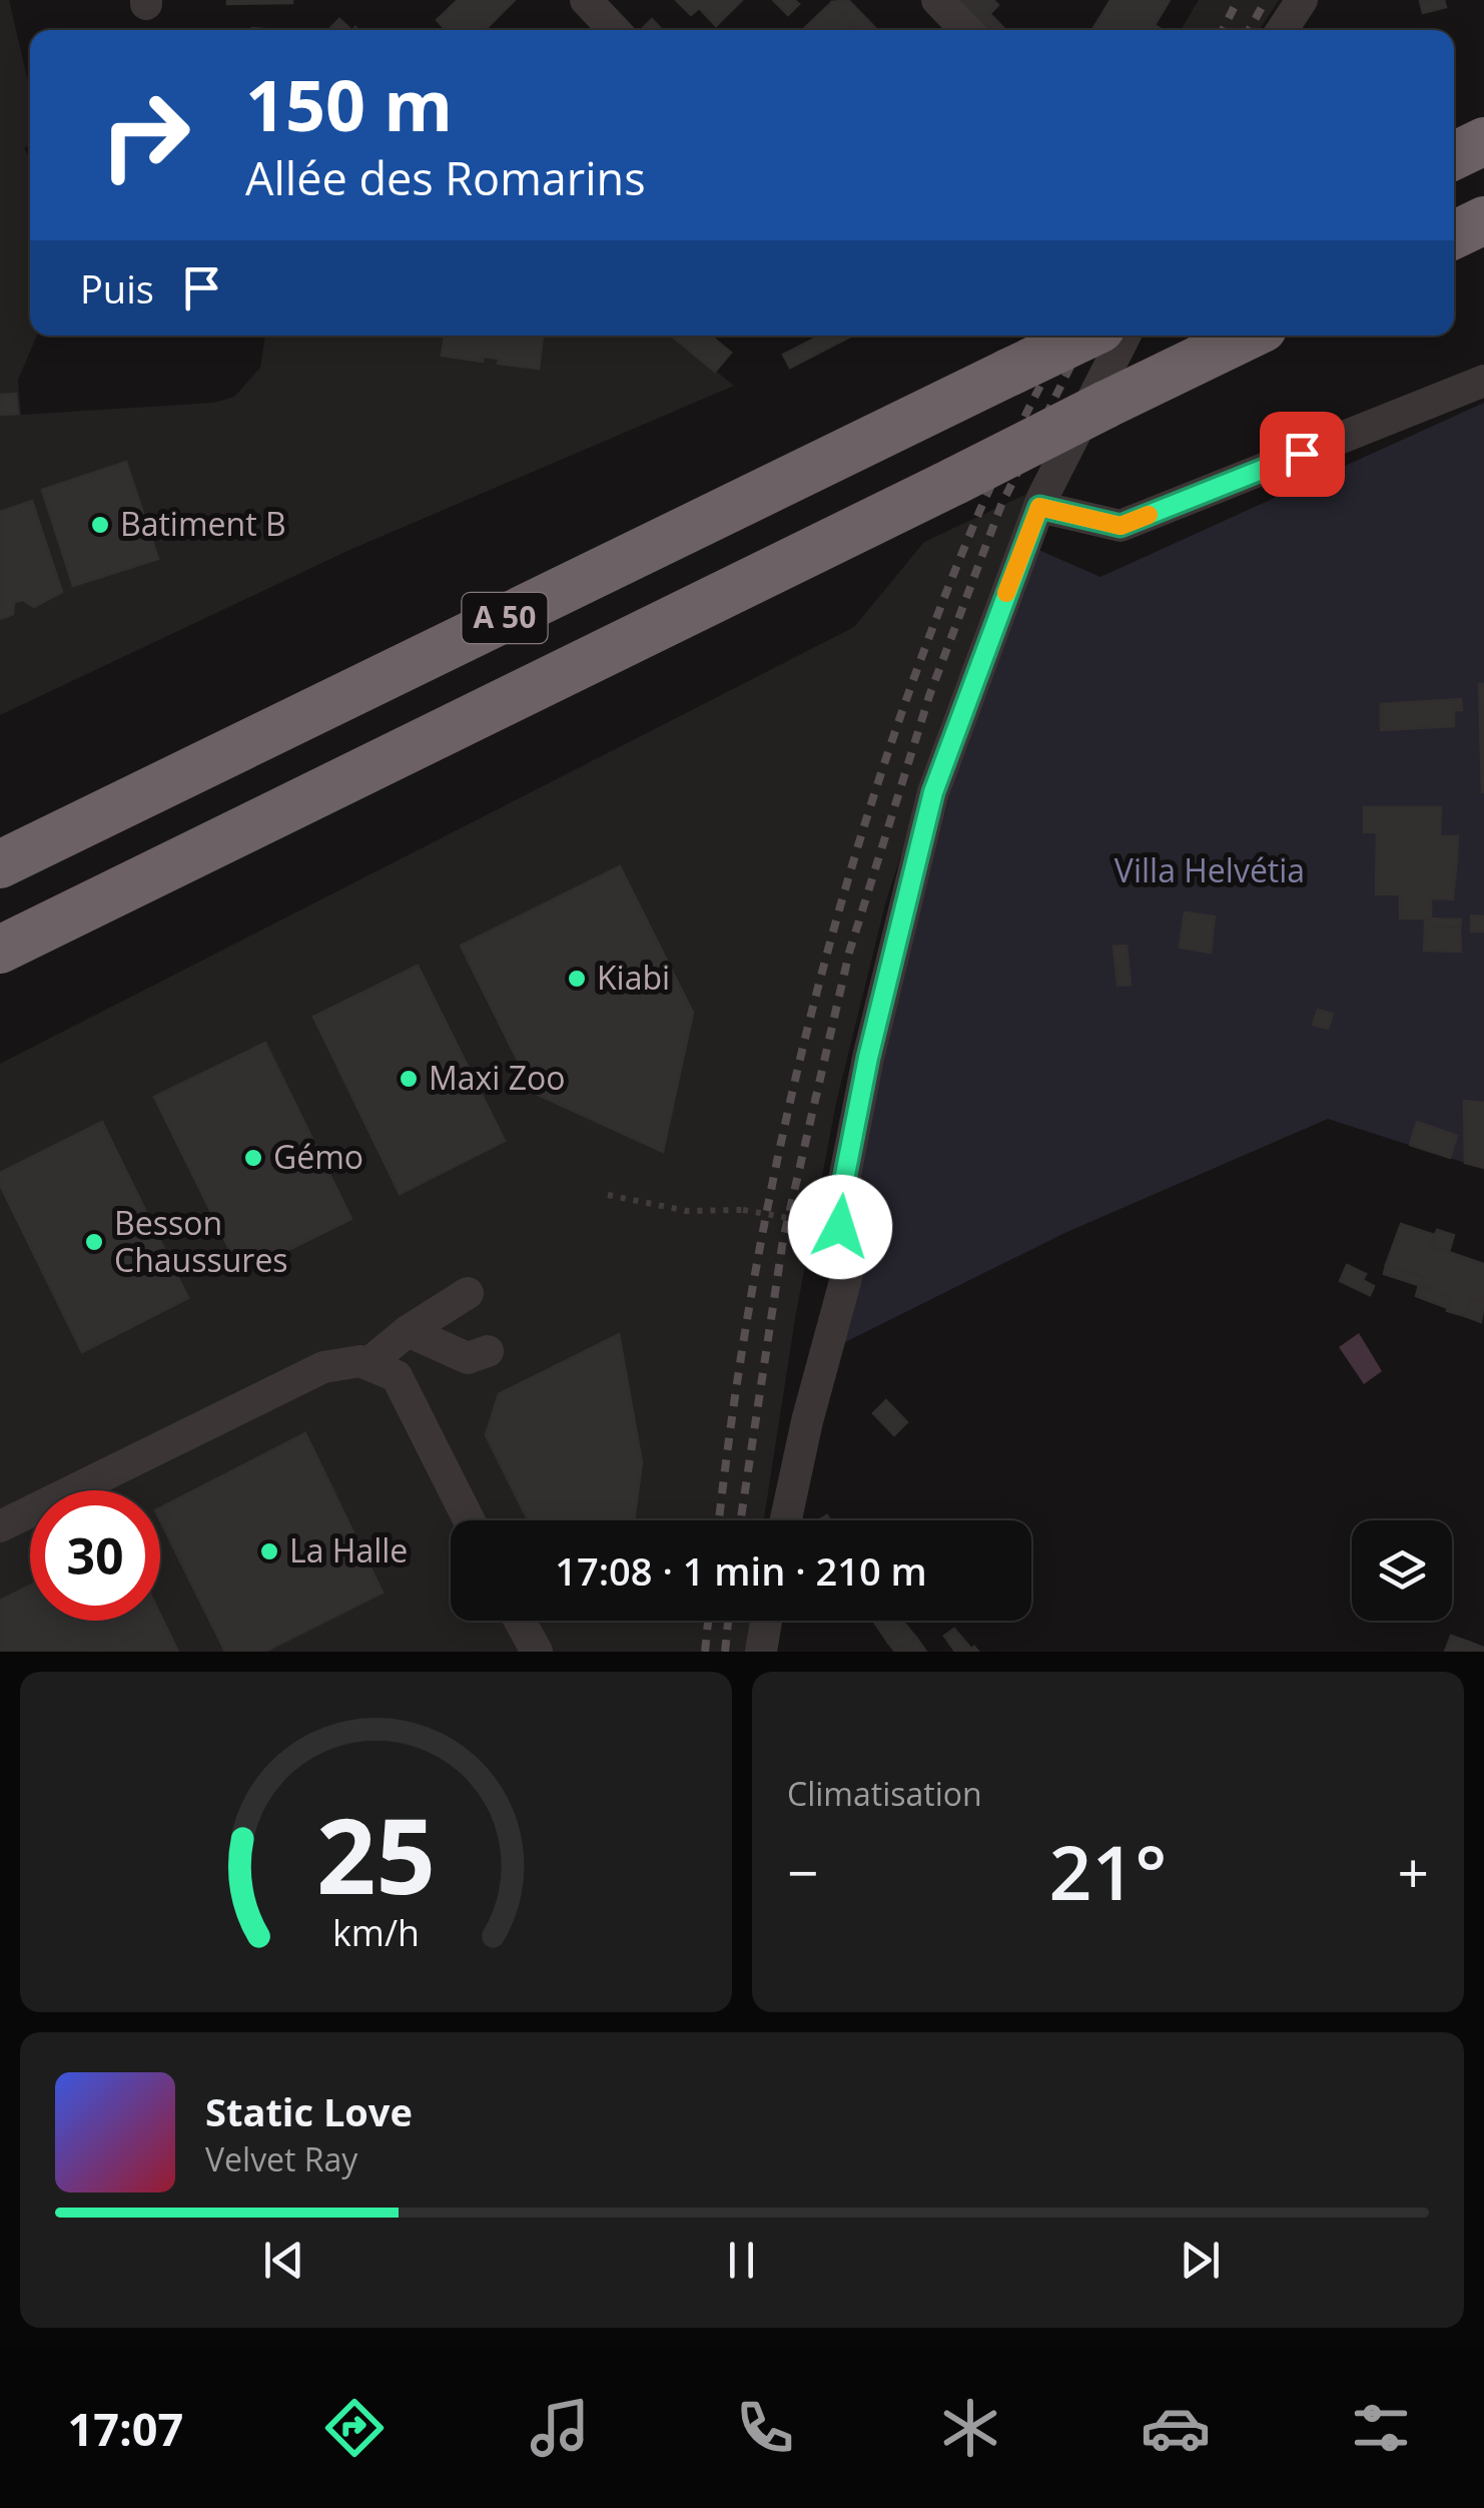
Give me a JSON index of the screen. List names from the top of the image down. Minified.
{"streets":{"highway":["A 50"]},"parks":["Villa Helvétia"],"places":["Batiment B","Kiabi","Maxi Zoo","Gémo","Besson Chaussures","La Halle"],"page":{"turn":["150 m","Allée des Romarins"],"then":"Puis","limit":"30","trip":"17:08 · 1 min · 210 m","tile":"Climatisation","heat":["−","21°","+"],"song":["Static Love","Velvet Ray"],"tabs":"17:07","gauge":["25","km/h"]}}
